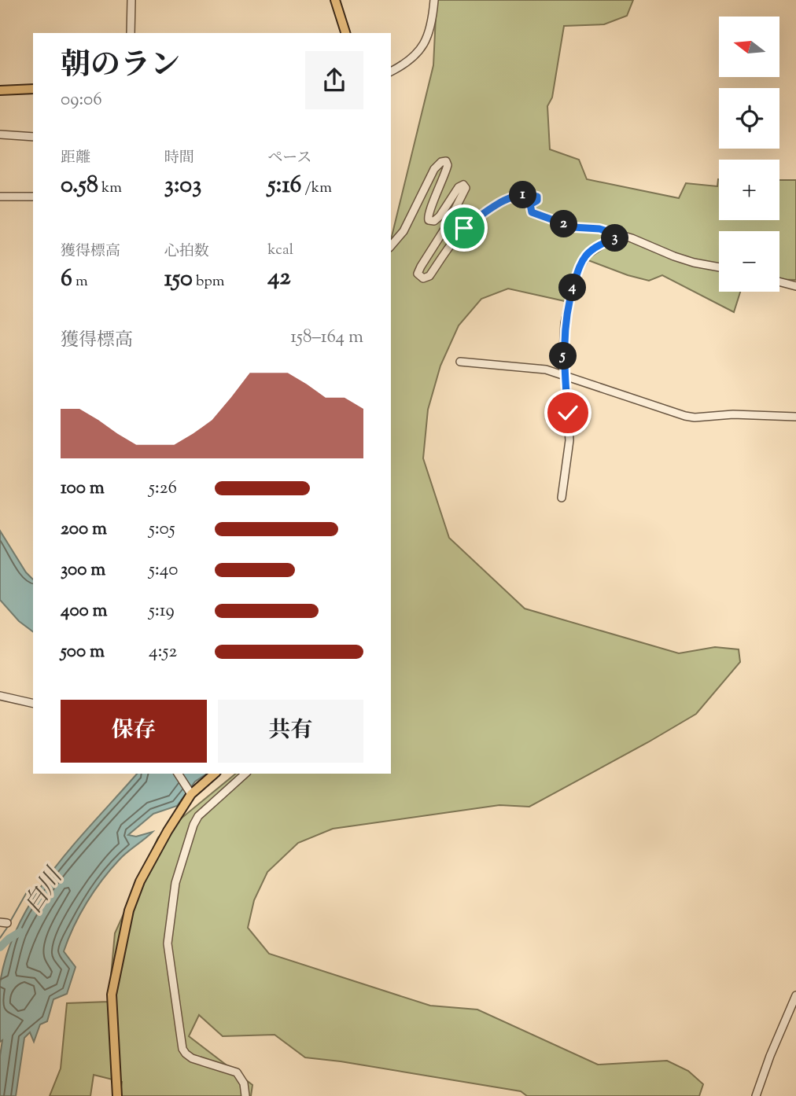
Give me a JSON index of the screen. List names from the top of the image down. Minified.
{"water":["白川"],"north":"left","page":{"map_buttons":["+","−"],"heading":["朝のラン","09:06"],"stats":[["距離","0.58 km"],["時間","3:03"],["ペース","5:16 /km"],["獲得標高","6 m"],["心拍数","150 bpm"],["kcal","42"]],"pins":["1","2","3","4","5"],"chart":["獲得標高","158–164 m"],"list":[{"name":"100 m","note":"5:26"},{"name":"200 m","note":"5:05"},{"name":"300 m","note":"5:40"},{"name":"400 m","note":"5:19"},{"name":"500 m","note":"4:52"}],"buttons":["保存","共有"]}}
